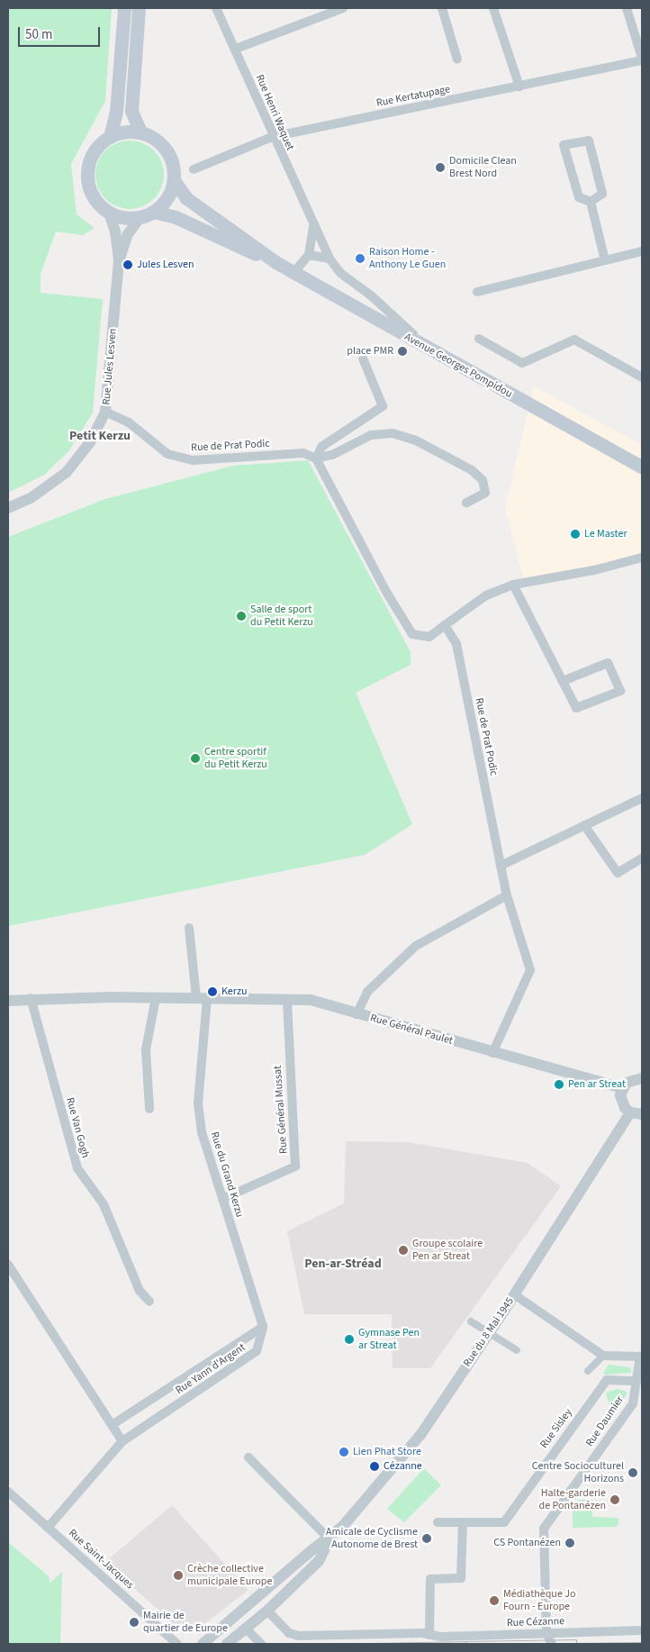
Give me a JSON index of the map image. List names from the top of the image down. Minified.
{"streets":{"main road":["Avenue Georges Pompidou"],"street":["Rue Kertatupage","Rue Henri Waquet","Rue Jules Lesven","Rue de Prat Podic","Rue Général Paulet","Rue Général Mussat","Rue Van Gogh","Rue du Grand Kerzu","Rue du 8 Mai 1945","Rue Yann d'Argent","Rue Daumier","Rue Sisley","Rue Saint-Jacques","Rue Cézanne"]},"crossings":[["Rue Kertatupage","Rue Henri Waquet"],["Rue Henri Waquet","Avenue Georges Pompidou"],["Avenue Georges Pompidou","Rue Jules Lesven"],["Rue Jules Lesven","Rue de Prat Podic"],["Rue de Prat Podic","Rue Général Paulet"],["Rue Général Paulet","Rue Général Mussat"],["Rue Général Paulet","Rue Van Gogh"],["Rue Général Paulet","Rue du Grand Kerzu"],["Rue Général Mussat","Rue du Grand Kerzu"],["Rue du Grand Kerzu","Rue Yann d'Argent"],["Rue du 8 Mai 1945","Rue Cézanne"],["Rue Yann d'Argent","Rue Saint-Jacques"],["Rue Daumier","Rue Sisley"],["Rue Daumier","Rue Cézanne"]],"districts":["Petit Kerzu","Pen-ar-Stréad"],"places":["Domicile Clean Brest Nord","Raison Home - Anthony Le Guen","Jules Lesven","place PMR","Le Master","Salle de sport du Petit Kerzu","Centre sportif du Petit Kerzu","Kerzu","Pen ar Streat","Groupe scolaire Pen ar Streat","Gymnase Pen ar Streat","Lien Phat Store","Cézanne","Centre Socioculturel Horizons","Halte-garderie de Pontanézen","Amicale de Cyclisme Autonome de Brest","CS Pontanézen","Crèche collective municipale Europe","Médiathèque Jo Fourn - Europe","Mairie de quartier de Europe"],"scale_bar":"50 m"}
